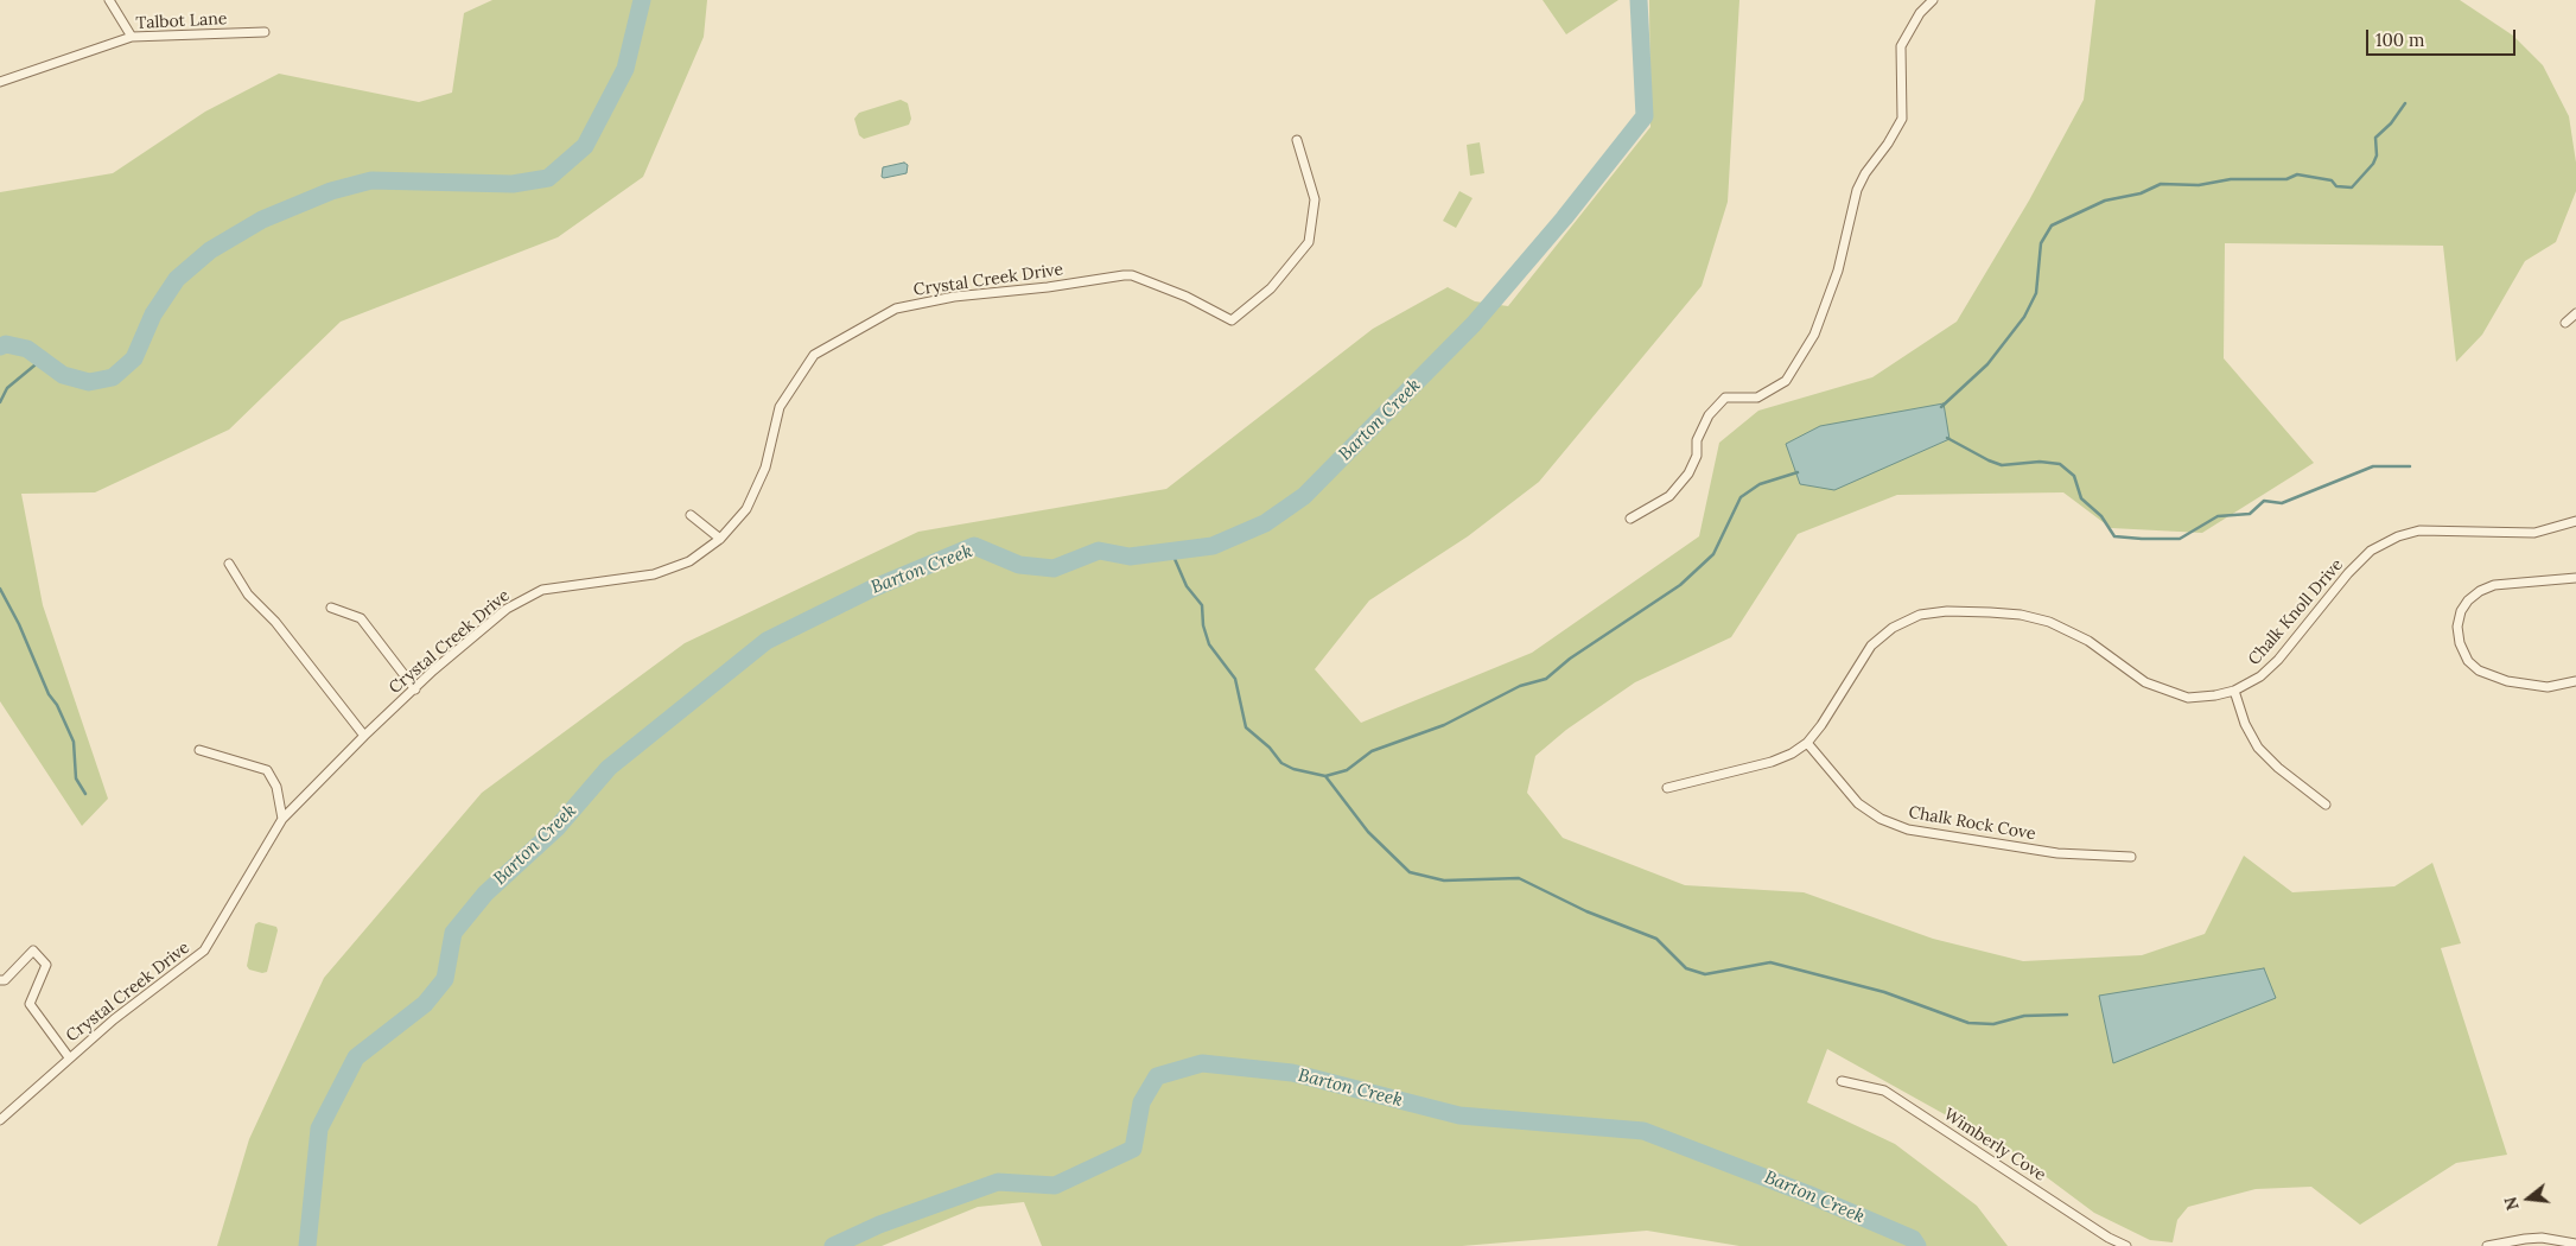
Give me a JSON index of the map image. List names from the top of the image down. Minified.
{"streets":{"street":["Talbot Lane","Crystal Creek Drive","Chalk Knoll Drive","Chalk Rock Cove","Wimberly Cove"]},"crossings":[["Chalk Knoll Drive","Chalk Rock Cove"]],"water":["Barton Creek"],"scale_bar":"100 m","north":"left"}
